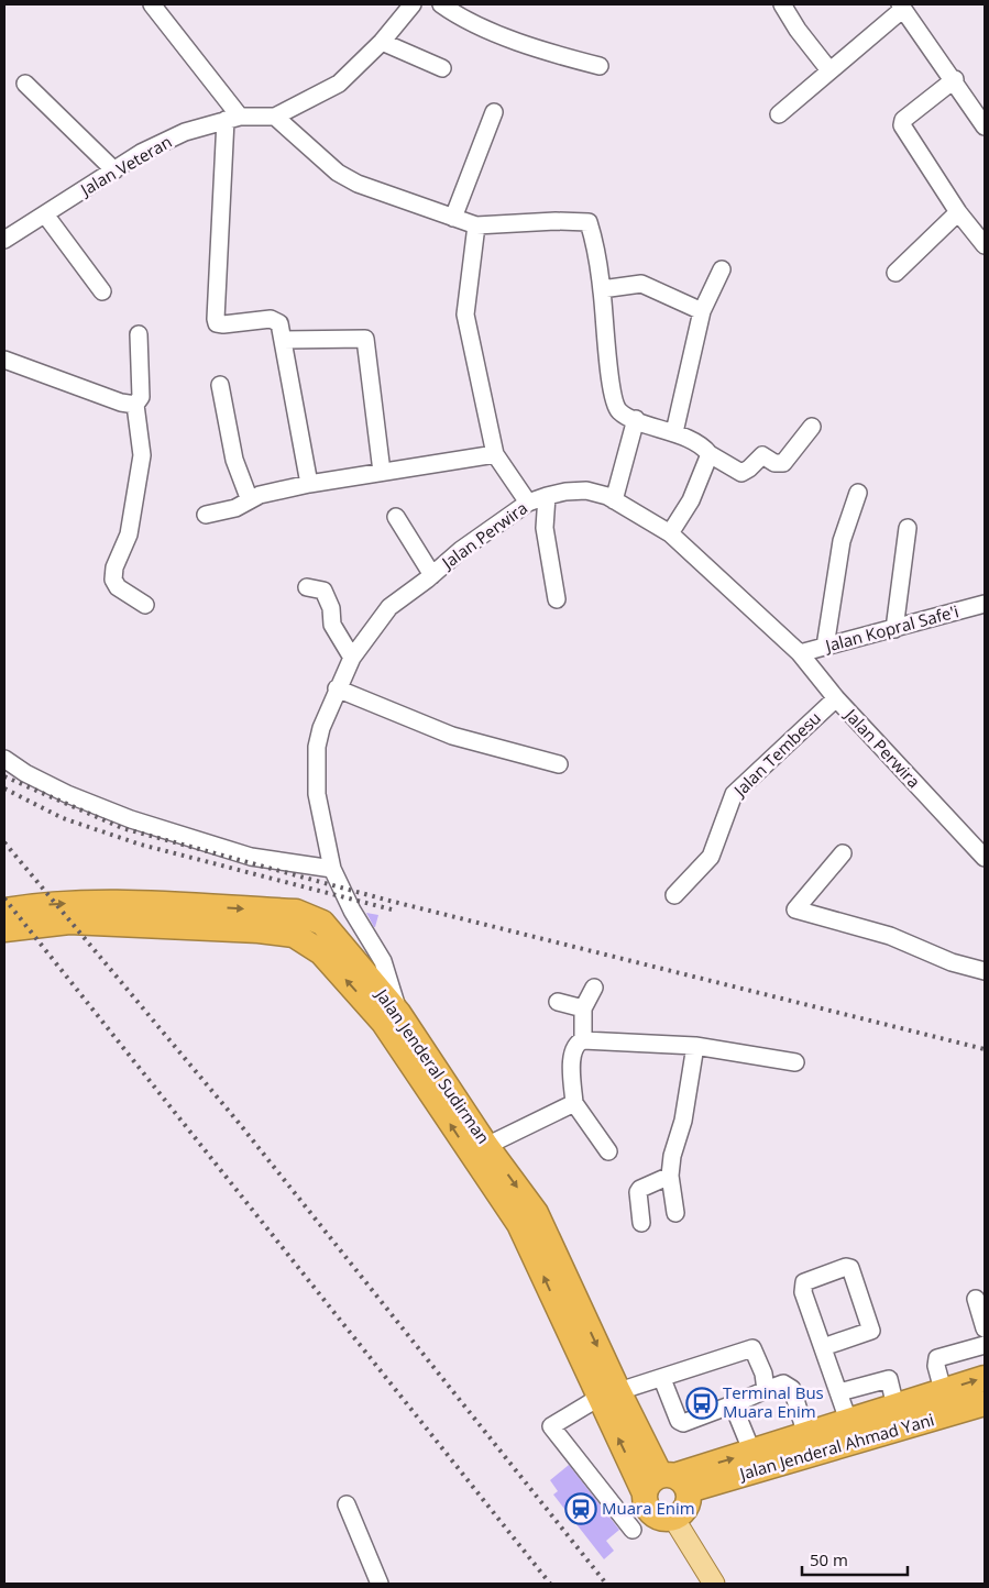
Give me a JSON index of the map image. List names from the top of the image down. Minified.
{"streets":{"highway":["Jalan Jenderal Sudirman","Jalan Jenderal Ahmad Yani"],"street":["Jalan Veteran","Jalan Perwira","Jalan Kopral Safe'i","Jalan Tembesu"]},"crossings":[["Jalan Perwira","Jalan Kopral Safe'i"],["Jalan Perwira","Jalan Tembesu"],["Jalan Perwira","Jalan Jenderal Sudirman"],["Jalan Jenderal Sudirman","Jalan Jenderal Ahmad Yani"]],"places":{"bus stop":["Terminal Bus Muara Enim"],"station":["Muara Enim"]},"scale_bar":"50 m"}
